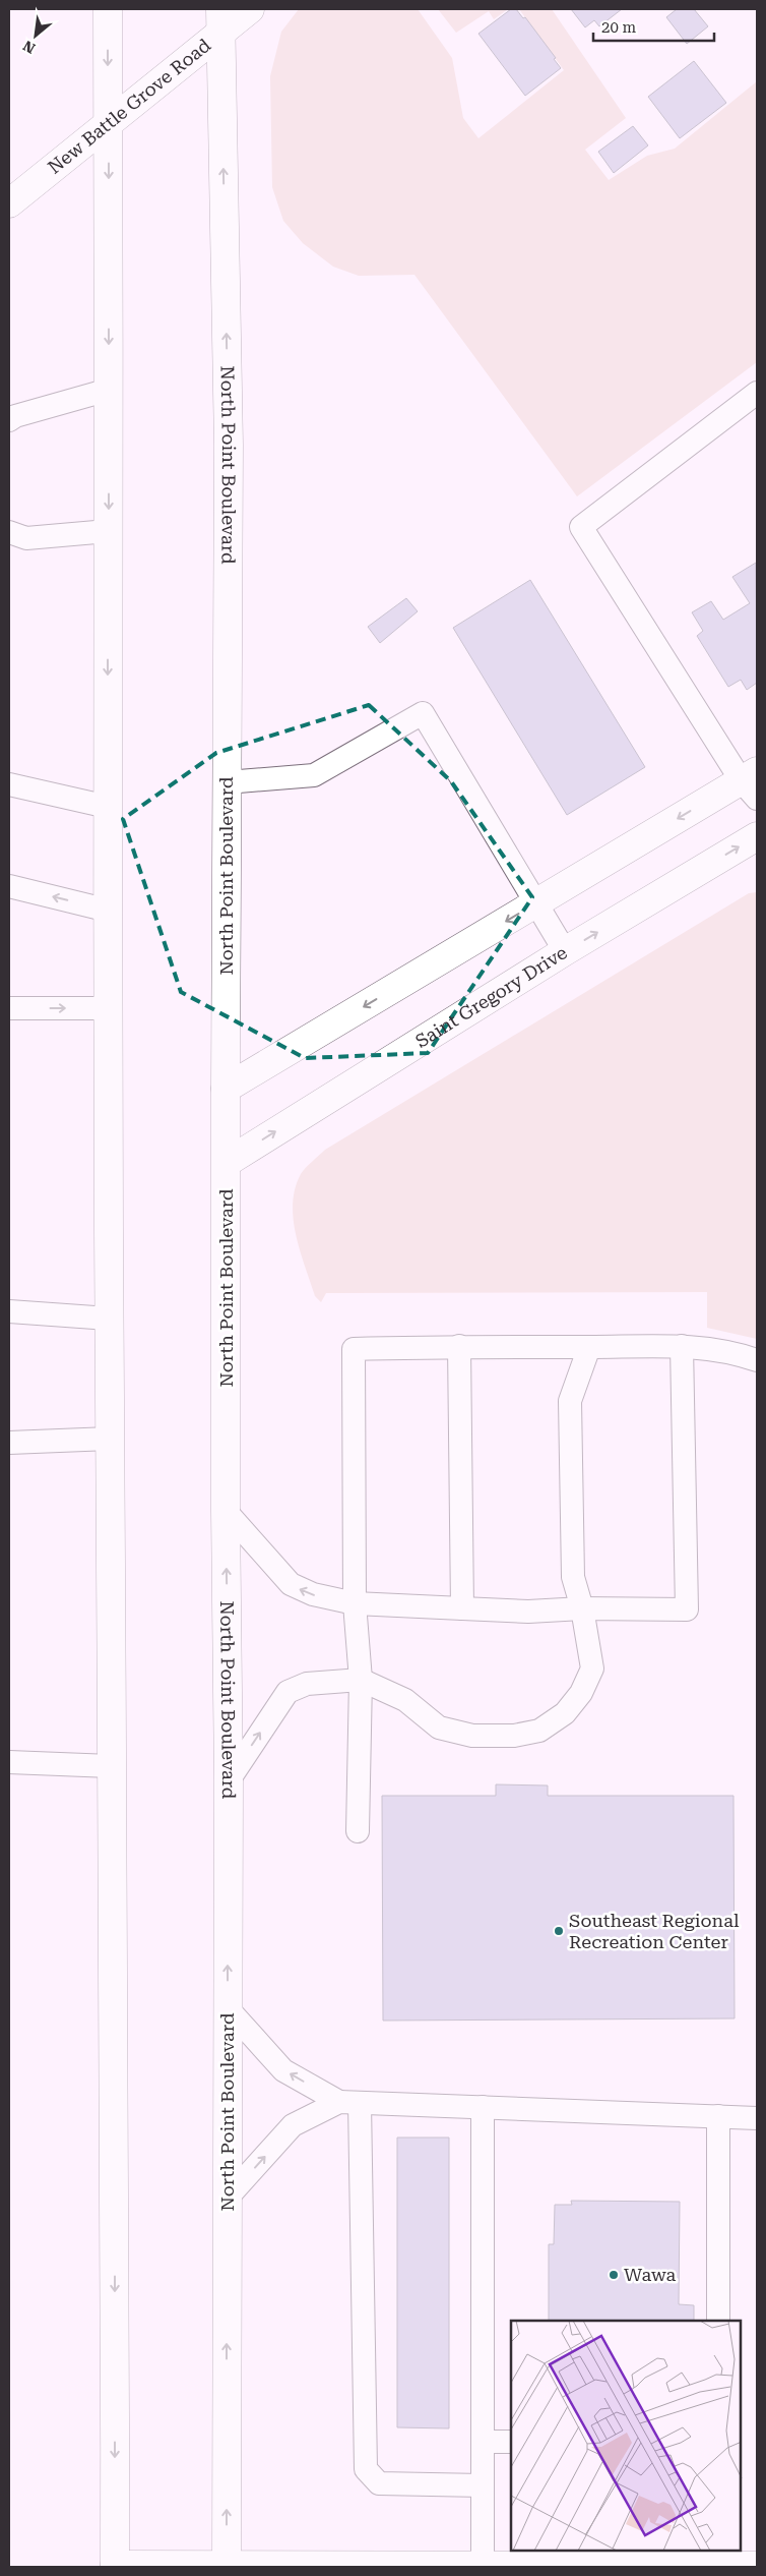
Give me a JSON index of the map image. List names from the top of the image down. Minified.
{"streets":{"main road":["New Battle Grove Road","North Point Boulevard","Saint Gregory Drive"]},"crossings":[["New Battle Grove Road","North Point Boulevard"],["North Point Boulevard","Saint Gregory Drive"]],"places":["Southeast Regional Recreation Center","Wawa"],"scale_bar":"20 m","north":"bottom left"}
